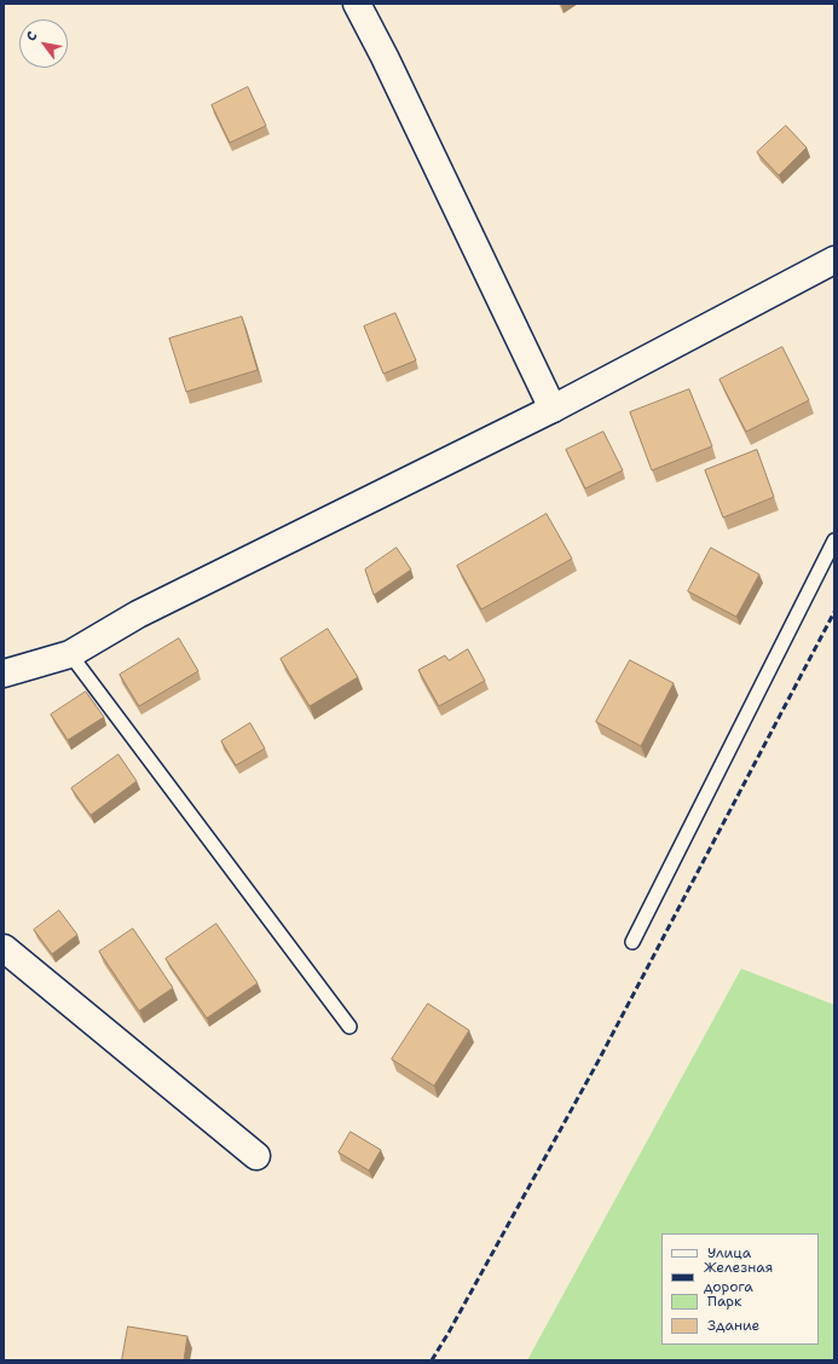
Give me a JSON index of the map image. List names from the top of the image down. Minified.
{"legend":["Улица","Железная дорога","Парк","Здание"],"north":"top left"}
